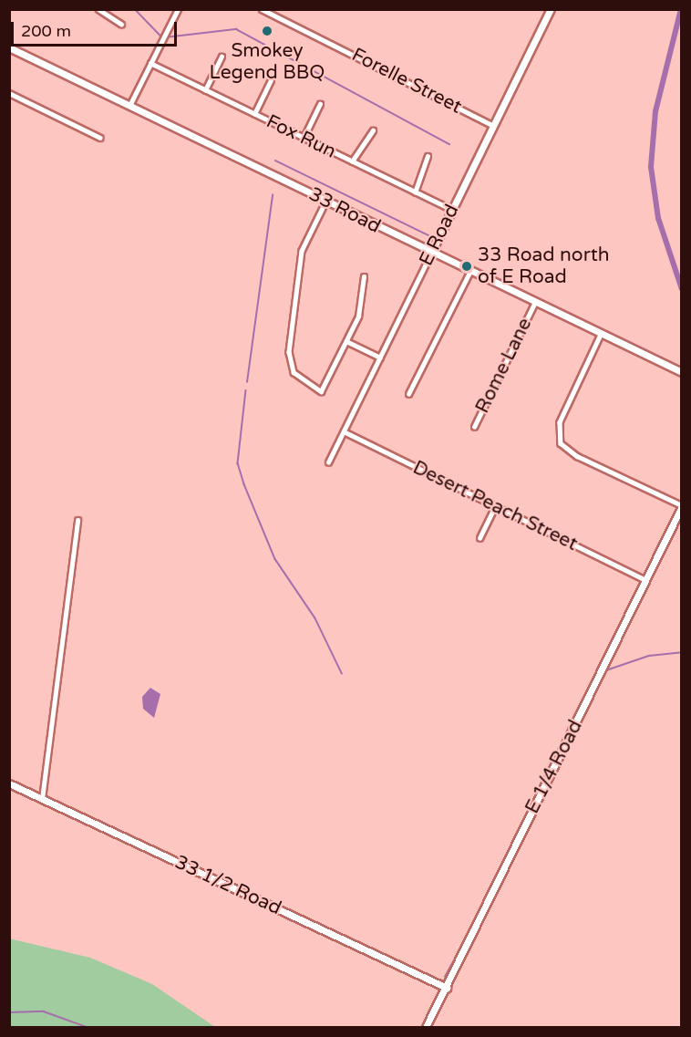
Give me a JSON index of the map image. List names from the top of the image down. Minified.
{"streets":{"street":["Forelle Street","Fox Run","33 Road","E Road","Rome Lane","Desert Peach Street","E 1/4 Road","33 1/2 Road"]},"crossings":[["Forelle Street","E Road"],["Fox Run","E Road"],["33 Road","E Road"],["33 Road","Rome Lane"],["E Road","Desert Peach Street"],["Desert Peach Street","E 1/4 Road"],["E 1/4 Road","33 1/2 Road"]],"places":["Smokey Legend BBQ","33 Road north of E Road"],"scale_bar":"200 m"}
